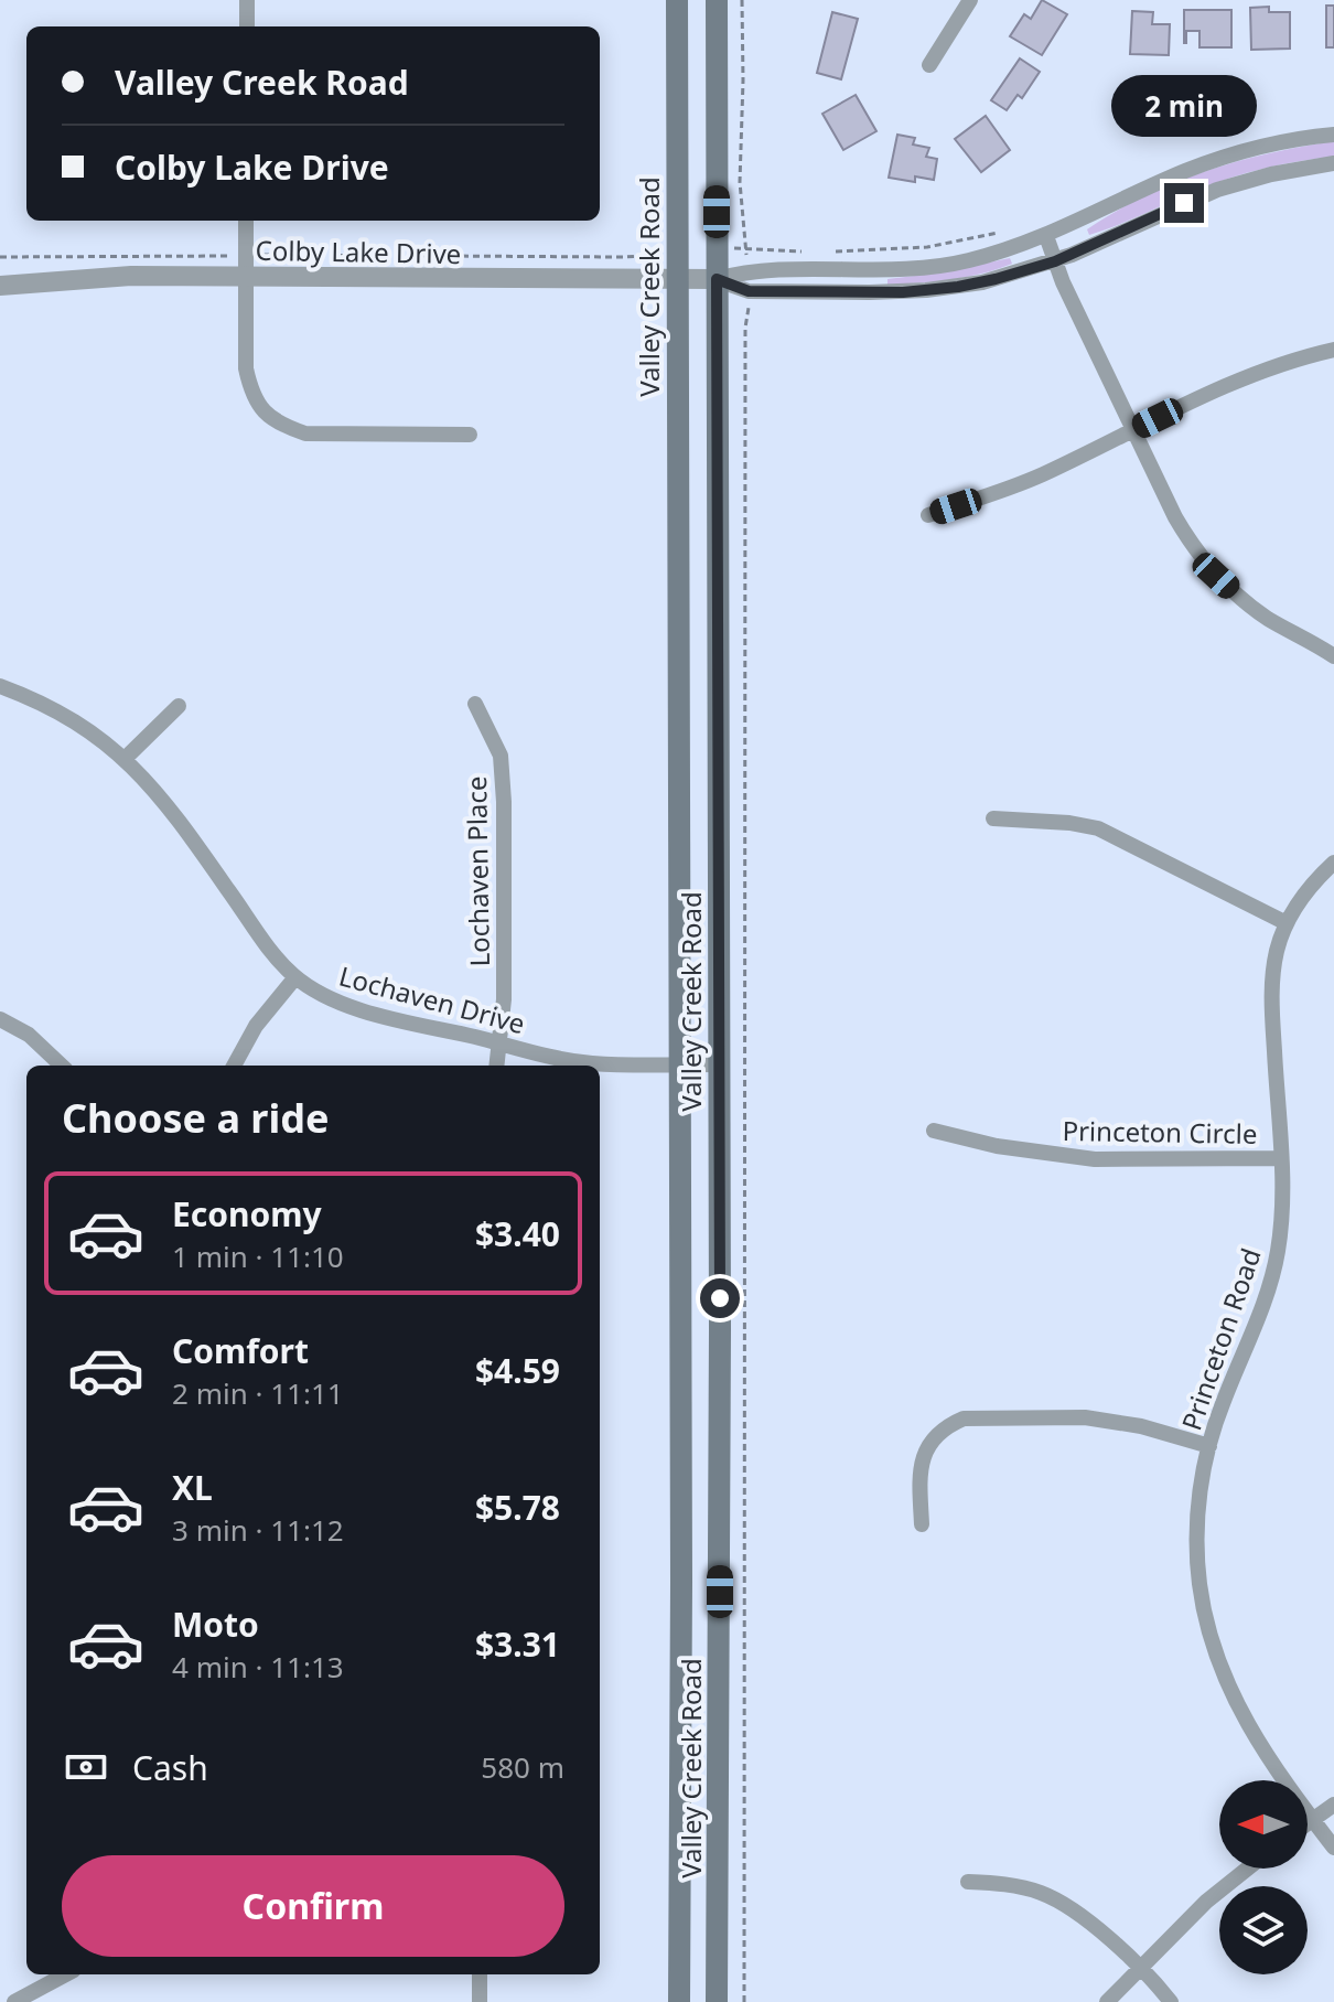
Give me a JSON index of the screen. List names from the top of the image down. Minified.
{"streets":{"main road":["Valley Creek Road"],"street":["Colby Lake Drive","Lochaven Place","Lochaven Drive","Princeton Circle","Princeton Road"]},"crossings":[["Colby Lake Drive","Valley Creek Road"],["Valley Creek Road","Lochaven Drive"],["Lochaven Place","Lochaven Drive"],["Princeton Circle","Princeton Road"]],"north":"left","page":{"banner":["Valley Creek Road","Colby Lake Drive"],"bubble":"2 min","heading":"Choose a ride","list":[{"name":"Economy","note":"1 min · 11:10","value":"$3.40"},{"name":"Comfort","note":"2 min · 11:11","value":"$4.59"},{"name":"XL","note":"3 min · 11:12","value":"$5.78"},{"name":"Moto","note":"4 min · 11:13","value":"$3.31"}],"pay":["Cash","580 m"],"buttons":"Confirm"}}
